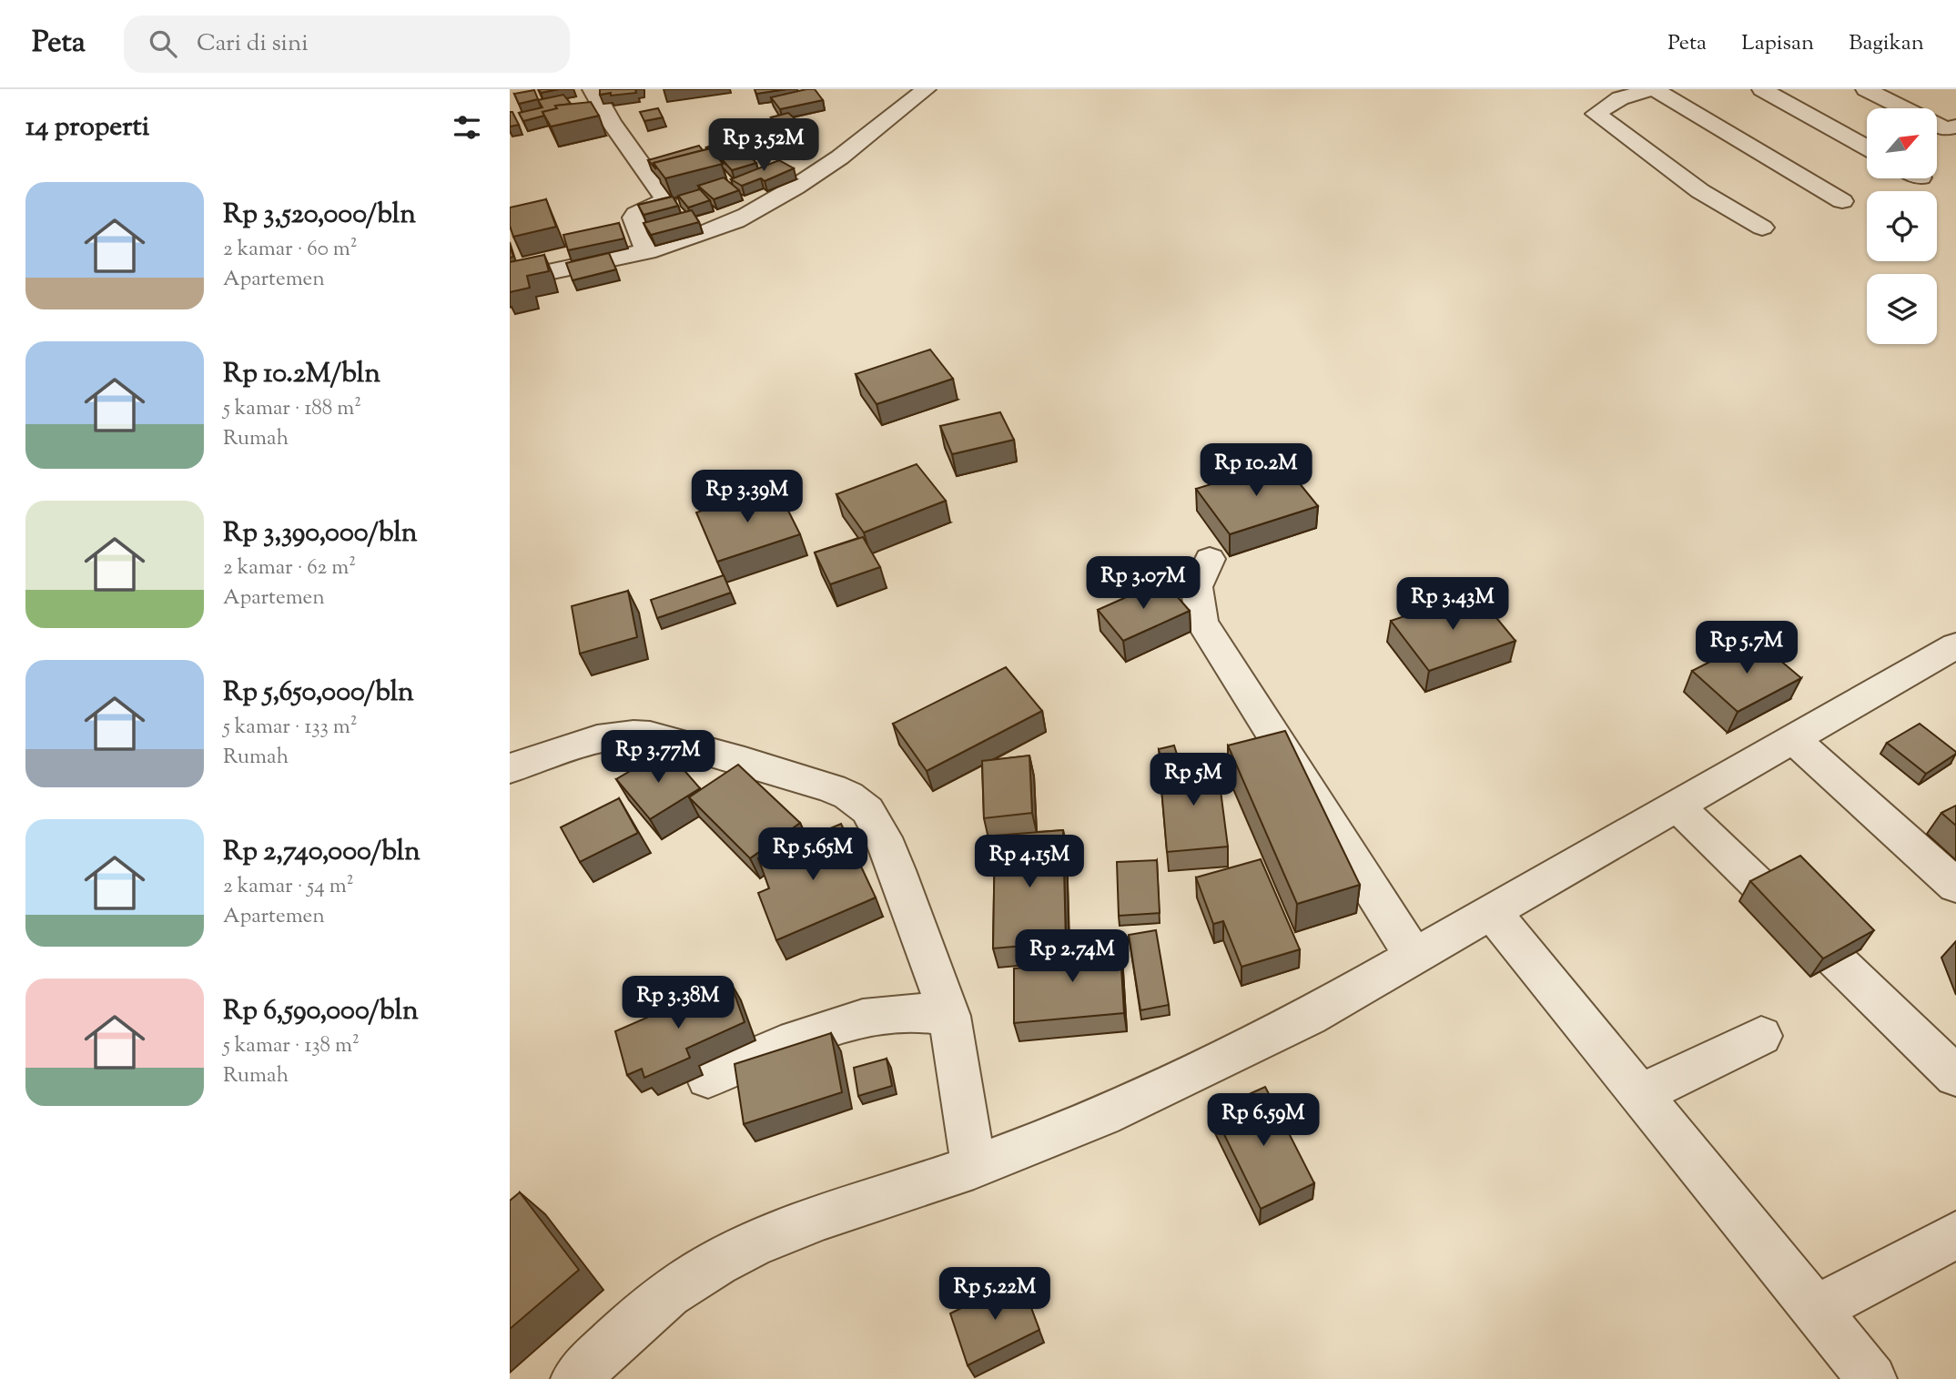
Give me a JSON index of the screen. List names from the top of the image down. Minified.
{"north":"top right","page":{"header":"Peta","search":"Cari di sini","nav":["Peta","Lapisan","Bagikan"],"heading":"14 properti","price":["Rp 3.52M","Rp 10.2M","Rp 3.39M","Rp 3.07M","Rp 3.43M","Rp 5.7M","Rp 3.77M","Rp 5M","Rp 5.65M","Rp 4.15M","Rp 2.74M","Rp 3.38M","Rp 6.59M","Rp 5.22M"],"list":[{"name":"Rp 3,520,000/bln","note":"2 kamar · 60 m² · Apartemen"},{"name":"Rp 10.2M/bln","note":"5 kamar · 188 m² · Rumah"},{"name":"Rp 3,390,000/bln","note":"2 kamar · 62 m² · Apartemen"},{"name":"Rp 5,650,000/bln","note":"5 kamar · 133 m² · Rumah"},{"name":"Rp 2,740,000/bln","note":"2 kamar · 54 m² · Apartemen"},{"name":"Rp 6,590,000/bln","note":"5 kamar · 138 m² · Rumah"}]}}
